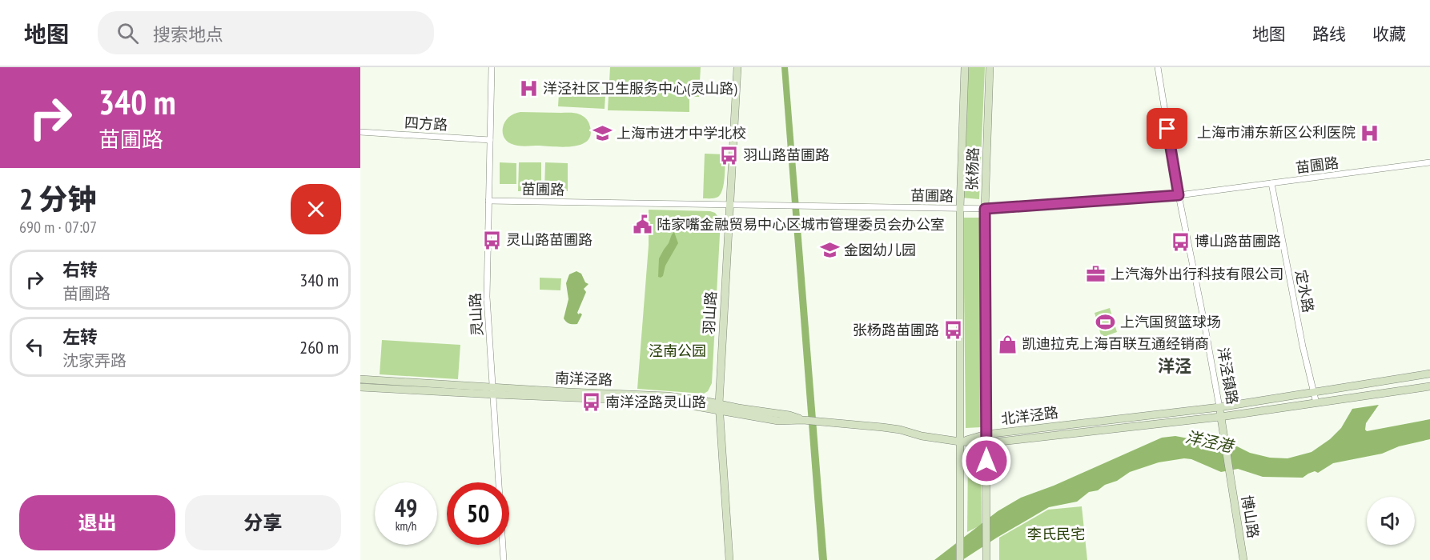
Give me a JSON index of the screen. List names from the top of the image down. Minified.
{"streets":{"main road":["张杨路","羽山路","洋泾镇路","南洋泾路","北洋泾路","博山路"],"street":["四方路","苗圃路","定水路","灵山路"]},"crossings":[["四方路","灵山路"],["苗圃路","张杨路"],["苗圃路","定水路"],["苗圃路","羽山路"],["苗圃路","灵山路"],["苗圃路","洋泾镇路"],["张杨路","南洋泾路"],["张杨路","北洋泾路"],["定水路","北洋泾路"],["羽山路","南洋泾路"],["灵山路","南洋泾路"],["洋泾镇路","北洋泾路"],["洋泾镇路","博山路"],["南洋泾路","北洋泾路"]],"districts":["洋泾"],"water":["洋泾港"],"parks":["泾南公园","李氏民宅"],"places":{"hospital":["洋泾社区卫生服务中心(灵山路)","上海市浦东新区公利医院"],"school or university":["上海市进才中学北校","金囡幼儿园"],"bus stop":["羽山路苗圃路","灵山路苗圃路","博山路苗圃路","张杨路苗圃路","南洋泾路灵山路"],"public building":["陆家嘴金融贸易中心区城市管理委员会办公室"],"office":["上汽海外出行科技有限公司"],"sports":["上汽国贸篮球场"],"shop":["凯迪拉克上海百联互通经销商"]},"page":{"header":"地图","search":"搜索地点","nav":["地图","路线","收藏"],"turn":["340 m","苗圃路"],"heading":["2 分钟","690 m · 07:07"],"list":[{"name":"右转","note":"苗圃路","value":"340 m"},{"name":"左转","note":"沈家弄路","value":"260 m"}],"speed":"49 km/h","limit":"50","buttons":["退出","分享"]}}
